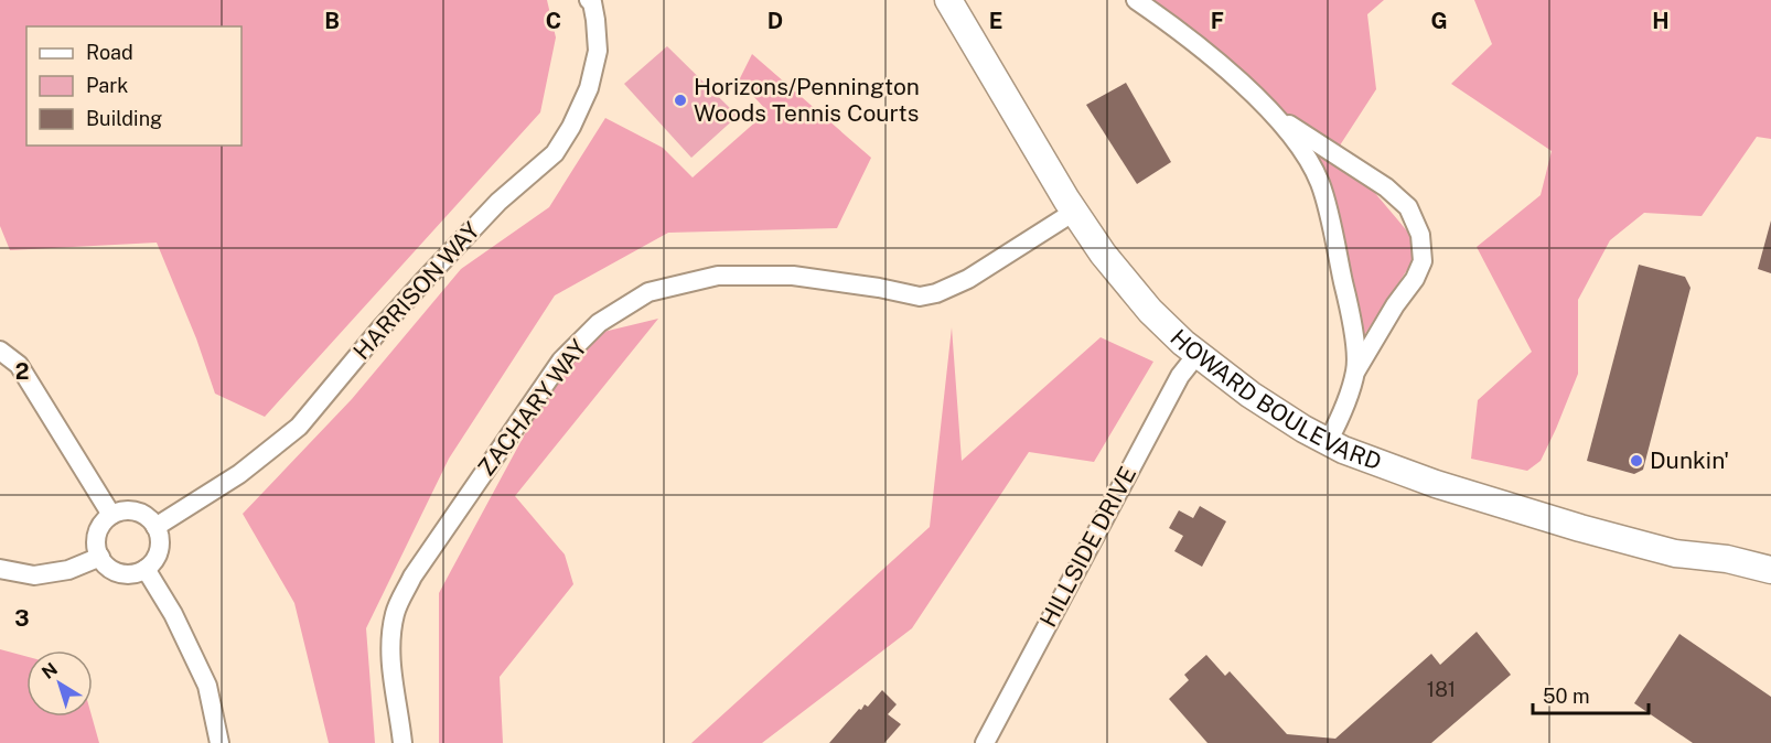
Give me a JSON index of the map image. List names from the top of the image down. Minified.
{"streets":{"main road":["HOWARD BOULEVARD"],"street":["HARRISON WAY","ZACHARY WAY","HILLSIDE DRIVE"]},"crossings":[["HOWARD BOULEVARD","ZACHARY WAY"],["HOWARD BOULEVARD","HILLSIDE DRIVE"]],"places":["Horizons/Pennington Woods Tennis Courts","Dunkin'"],"house_numbers":["181"],"legend":["Road","Park","Building"],"scale_bar":"50 m","north":"top left","grid":{"columns":["B","C","D","E","F","G","H"],"rows":["2","3"]}}
